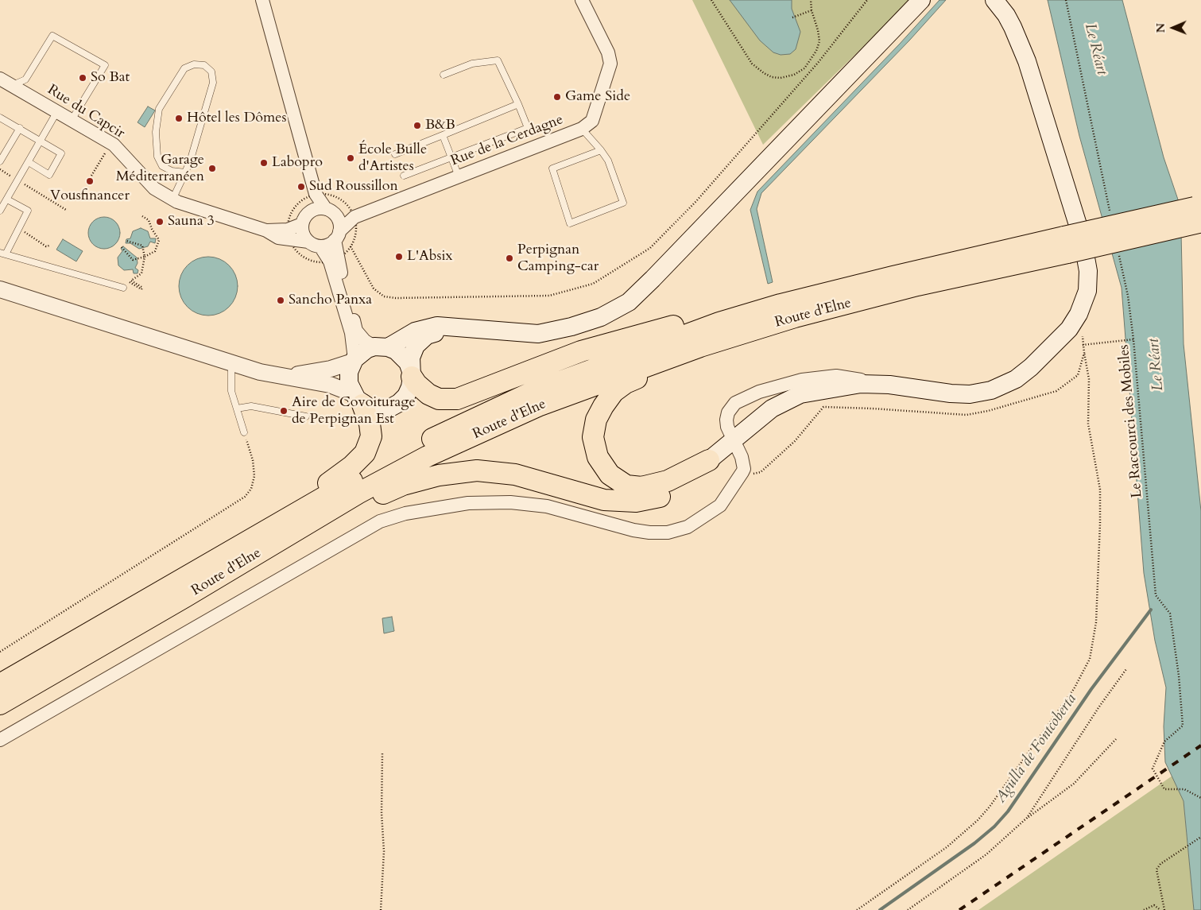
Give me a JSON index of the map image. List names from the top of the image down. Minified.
{"streets":{"highway":["Route d'Elne"],"street":["Rue du Capcir","Rue de la Cerdagne"],"path":["Le Raccourci des Mobiles"]},"crossings":[["Rue du Capcir","Rue de la Cerdagne"]],"water":["Le Réart","Agulla de Fontcoberta"],"places":["So Bat","Game Side","Hôtel les Dômes","B&B","École Bulle d'Artistes","Labopro","Garage Méditerranéen","Vousfinancer","Sud Roussillon","Sauna 3","L'Absix","Perpignan Camping-car","Sancho Panxa","Aire de Covoiturage de Perpignan Est"],"north":"left"}
